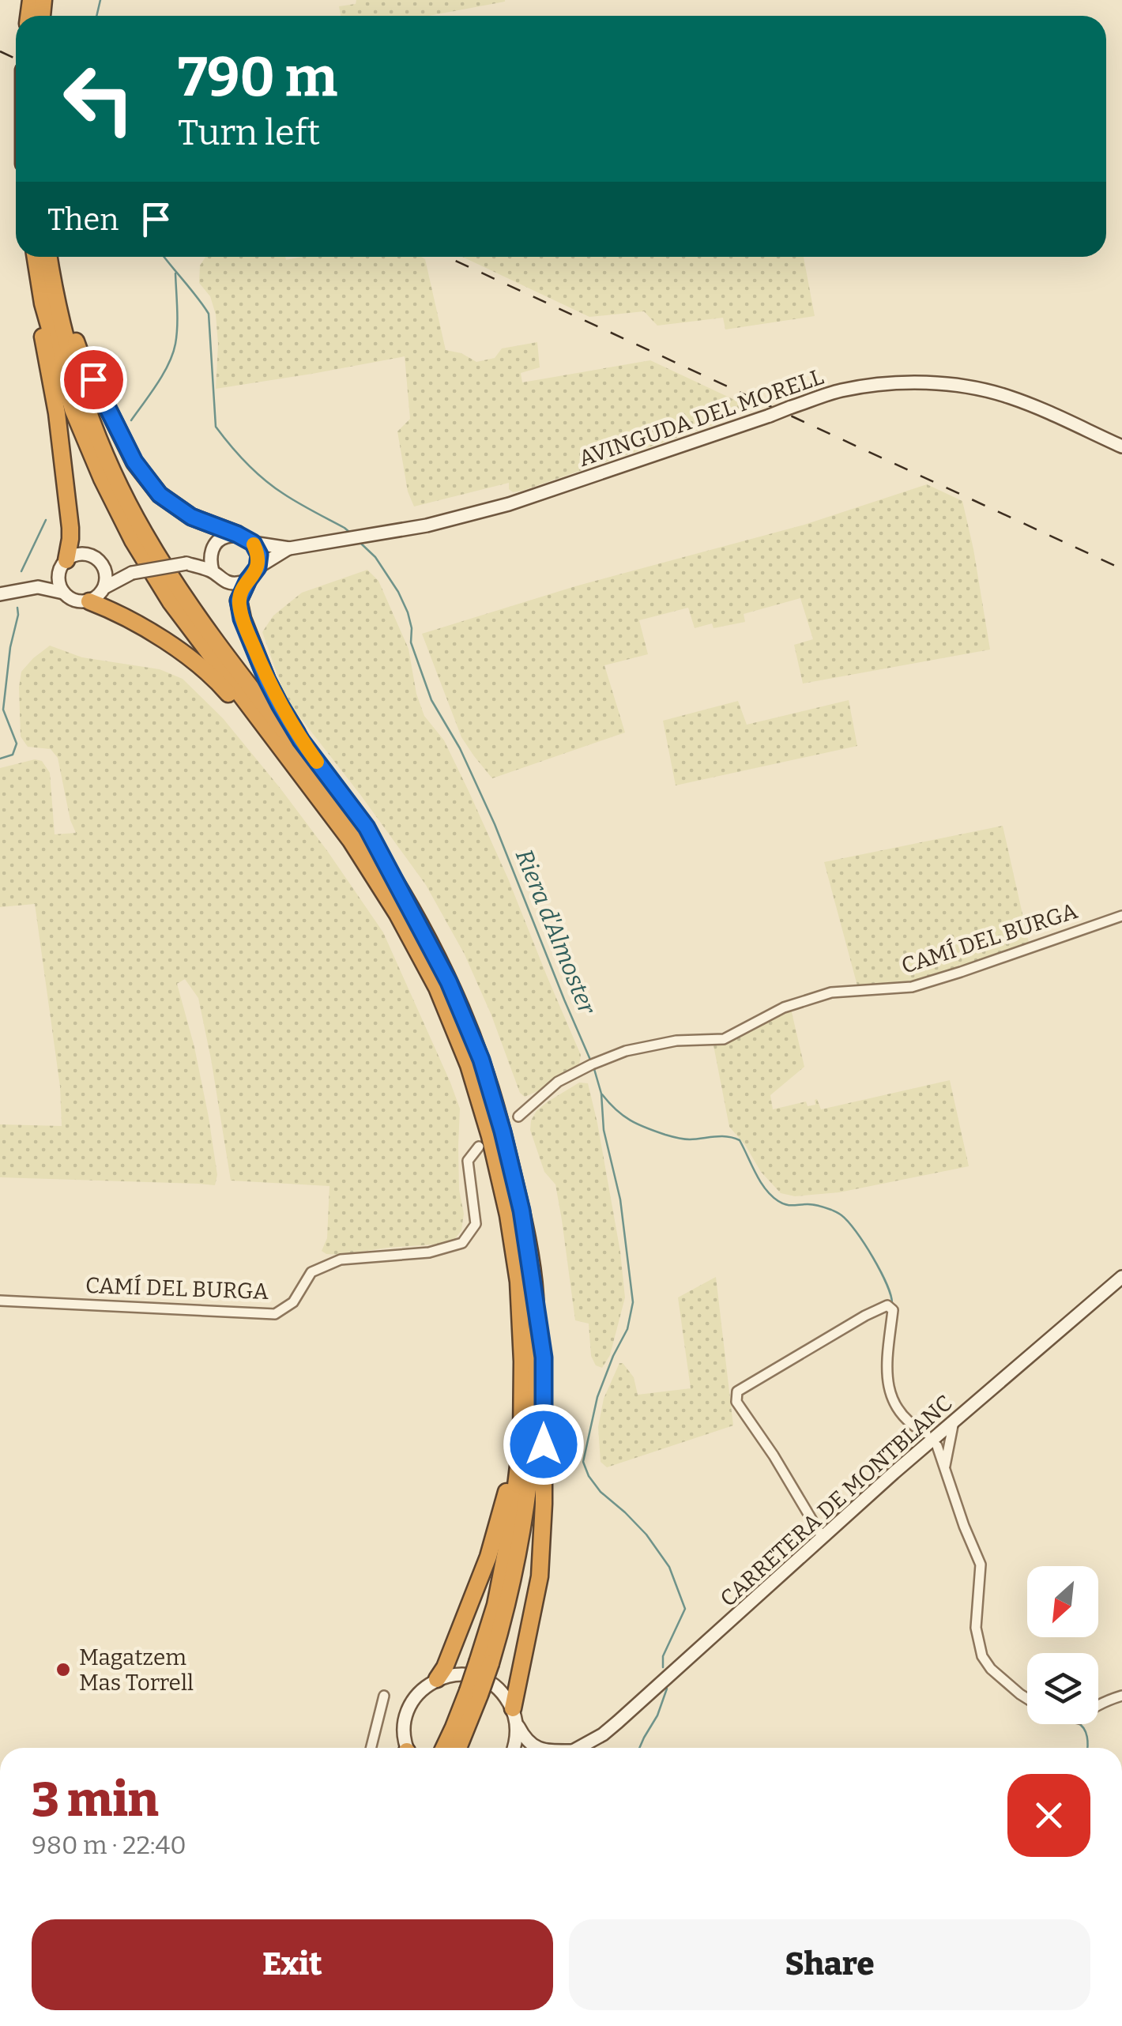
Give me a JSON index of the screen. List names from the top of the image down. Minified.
{"streets":{"street":["AVINGUDA DEL MORELL","CAMÍ DEL BURGA","CARRETERA DE MONTBLANC"]},"water":["Riera d'Almoster"],"places":["Magatzem Mas Torrell"],"north":"bottom left","page":{"turn":["790 m","Turn left"],"then":"Then","heading":["3 min","980 m · 22:40"],"buttons":["Exit","Share"]}}
